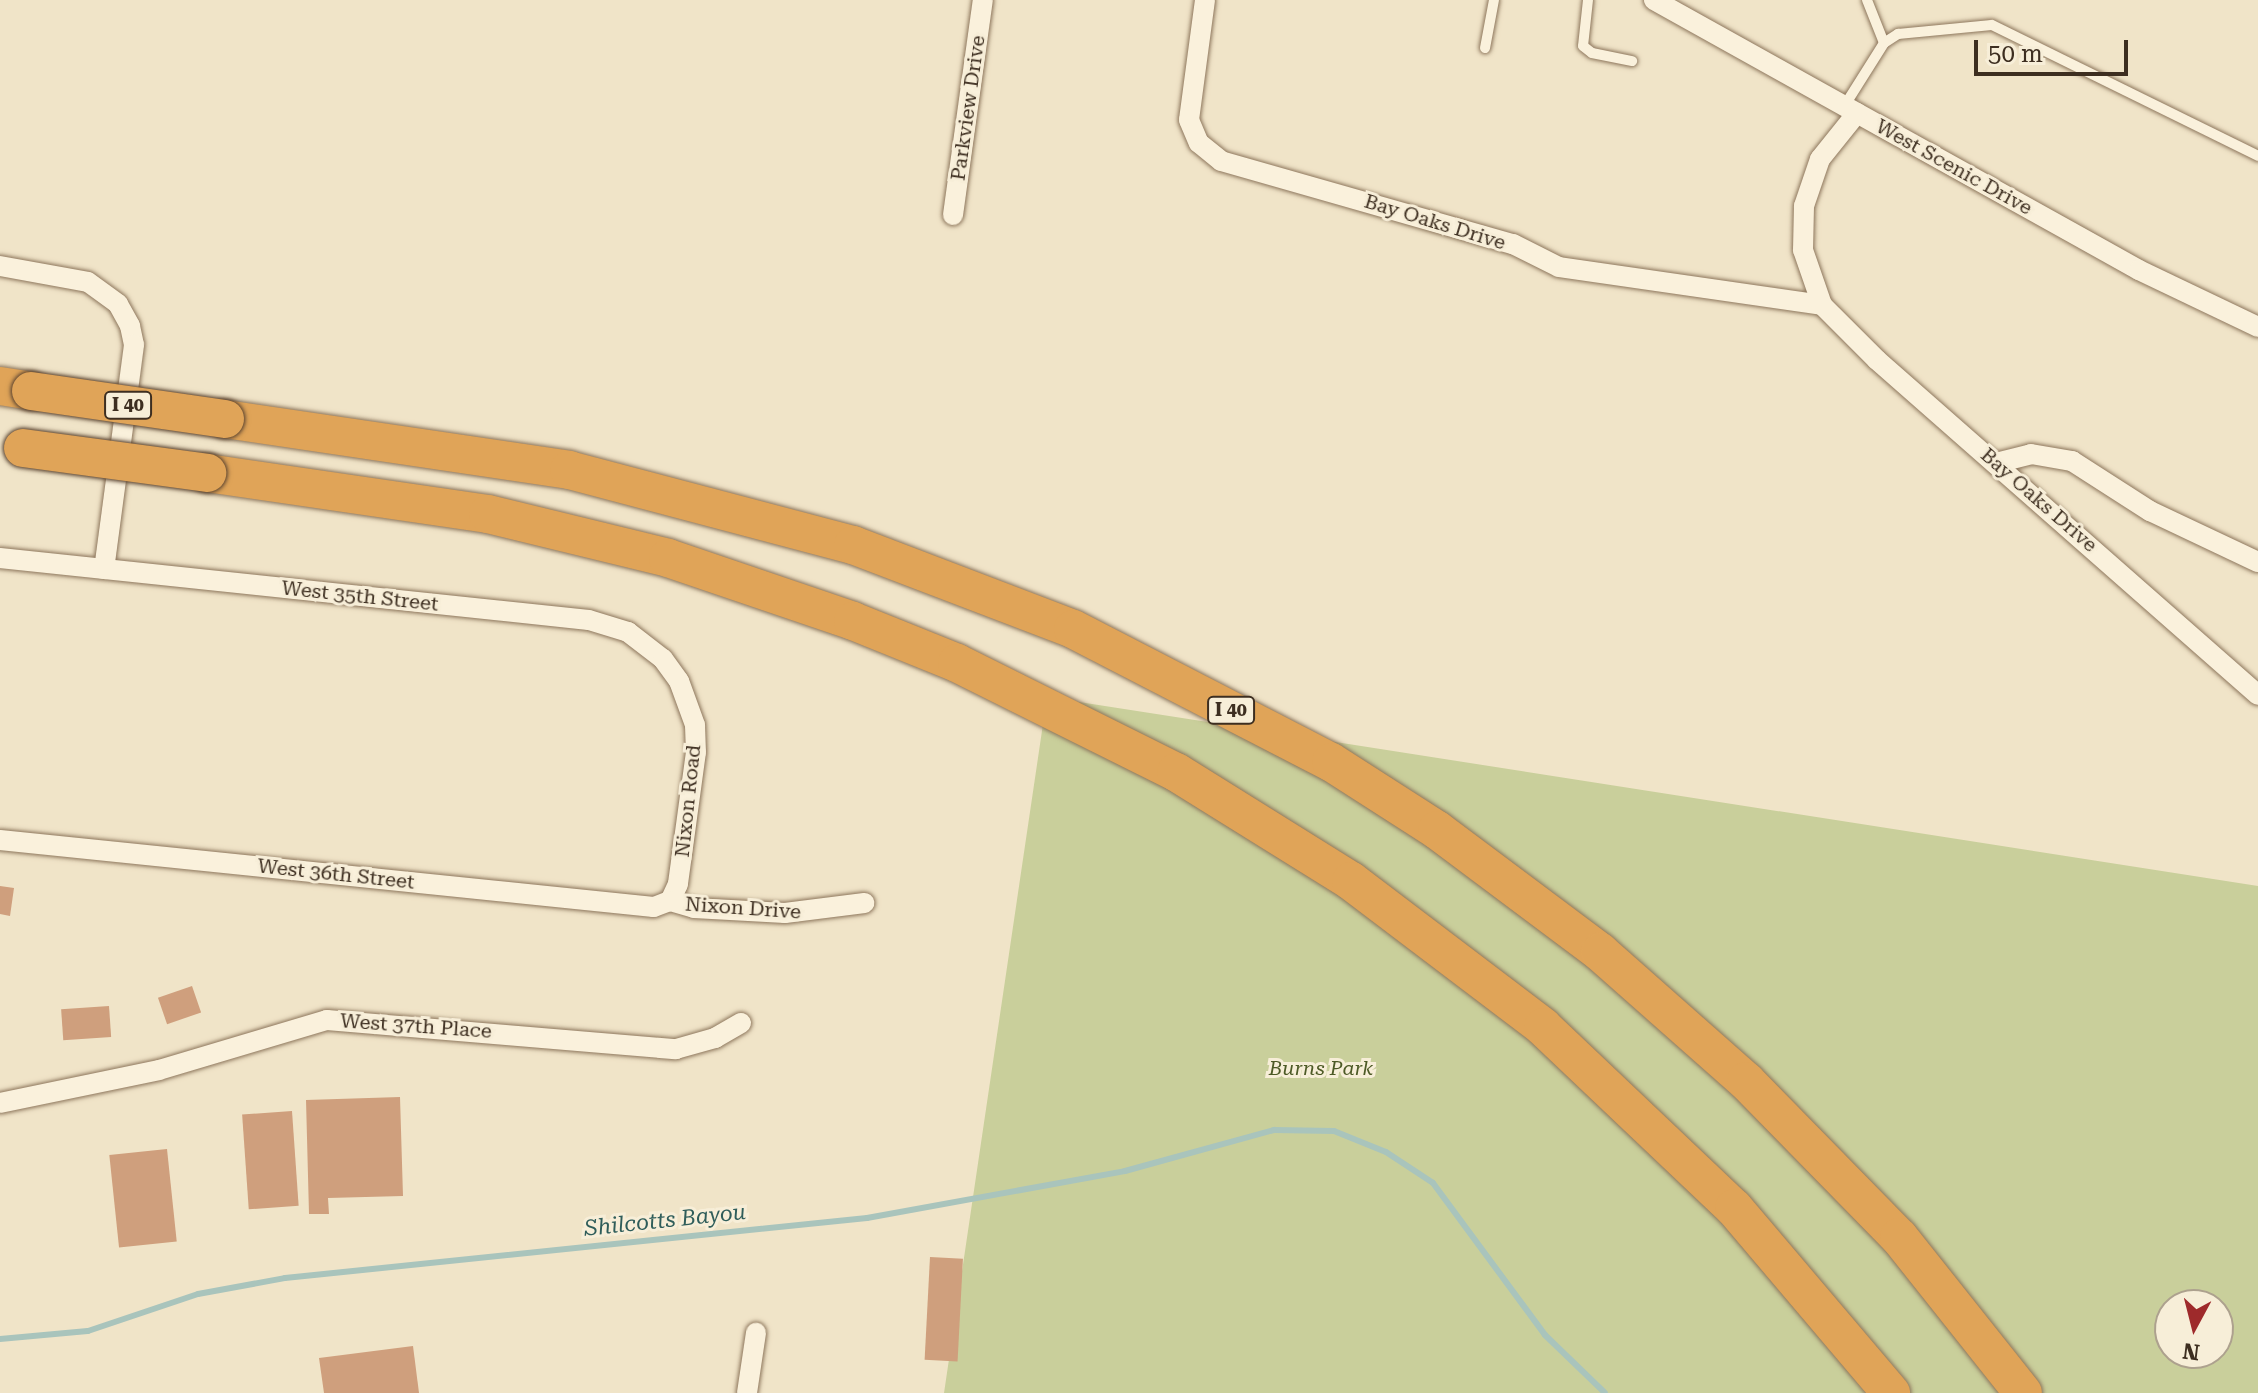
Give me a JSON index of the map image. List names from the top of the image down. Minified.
{"streets":{"highway":["I 40"],"street":["Parkview Drive","West Scenic Drive","Bay Oaks Drive","West 35th Street","Nixon Road","West 36th Street","Nixon Drive","West 37th Place"]},"crossings":[["West Scenic Drive","Bay Oaks Drive"],["West 35th Street","Nixon Road"],["Nixon Road","West 36th Street"],["Nixon Road","Nixon Drive"],["West 36th Street","Nixon Drive"]],"water":["Shilcotts Bayou"],"parks":["Burns Park"],"scale_bar":"50 m","north":"bottom"}
